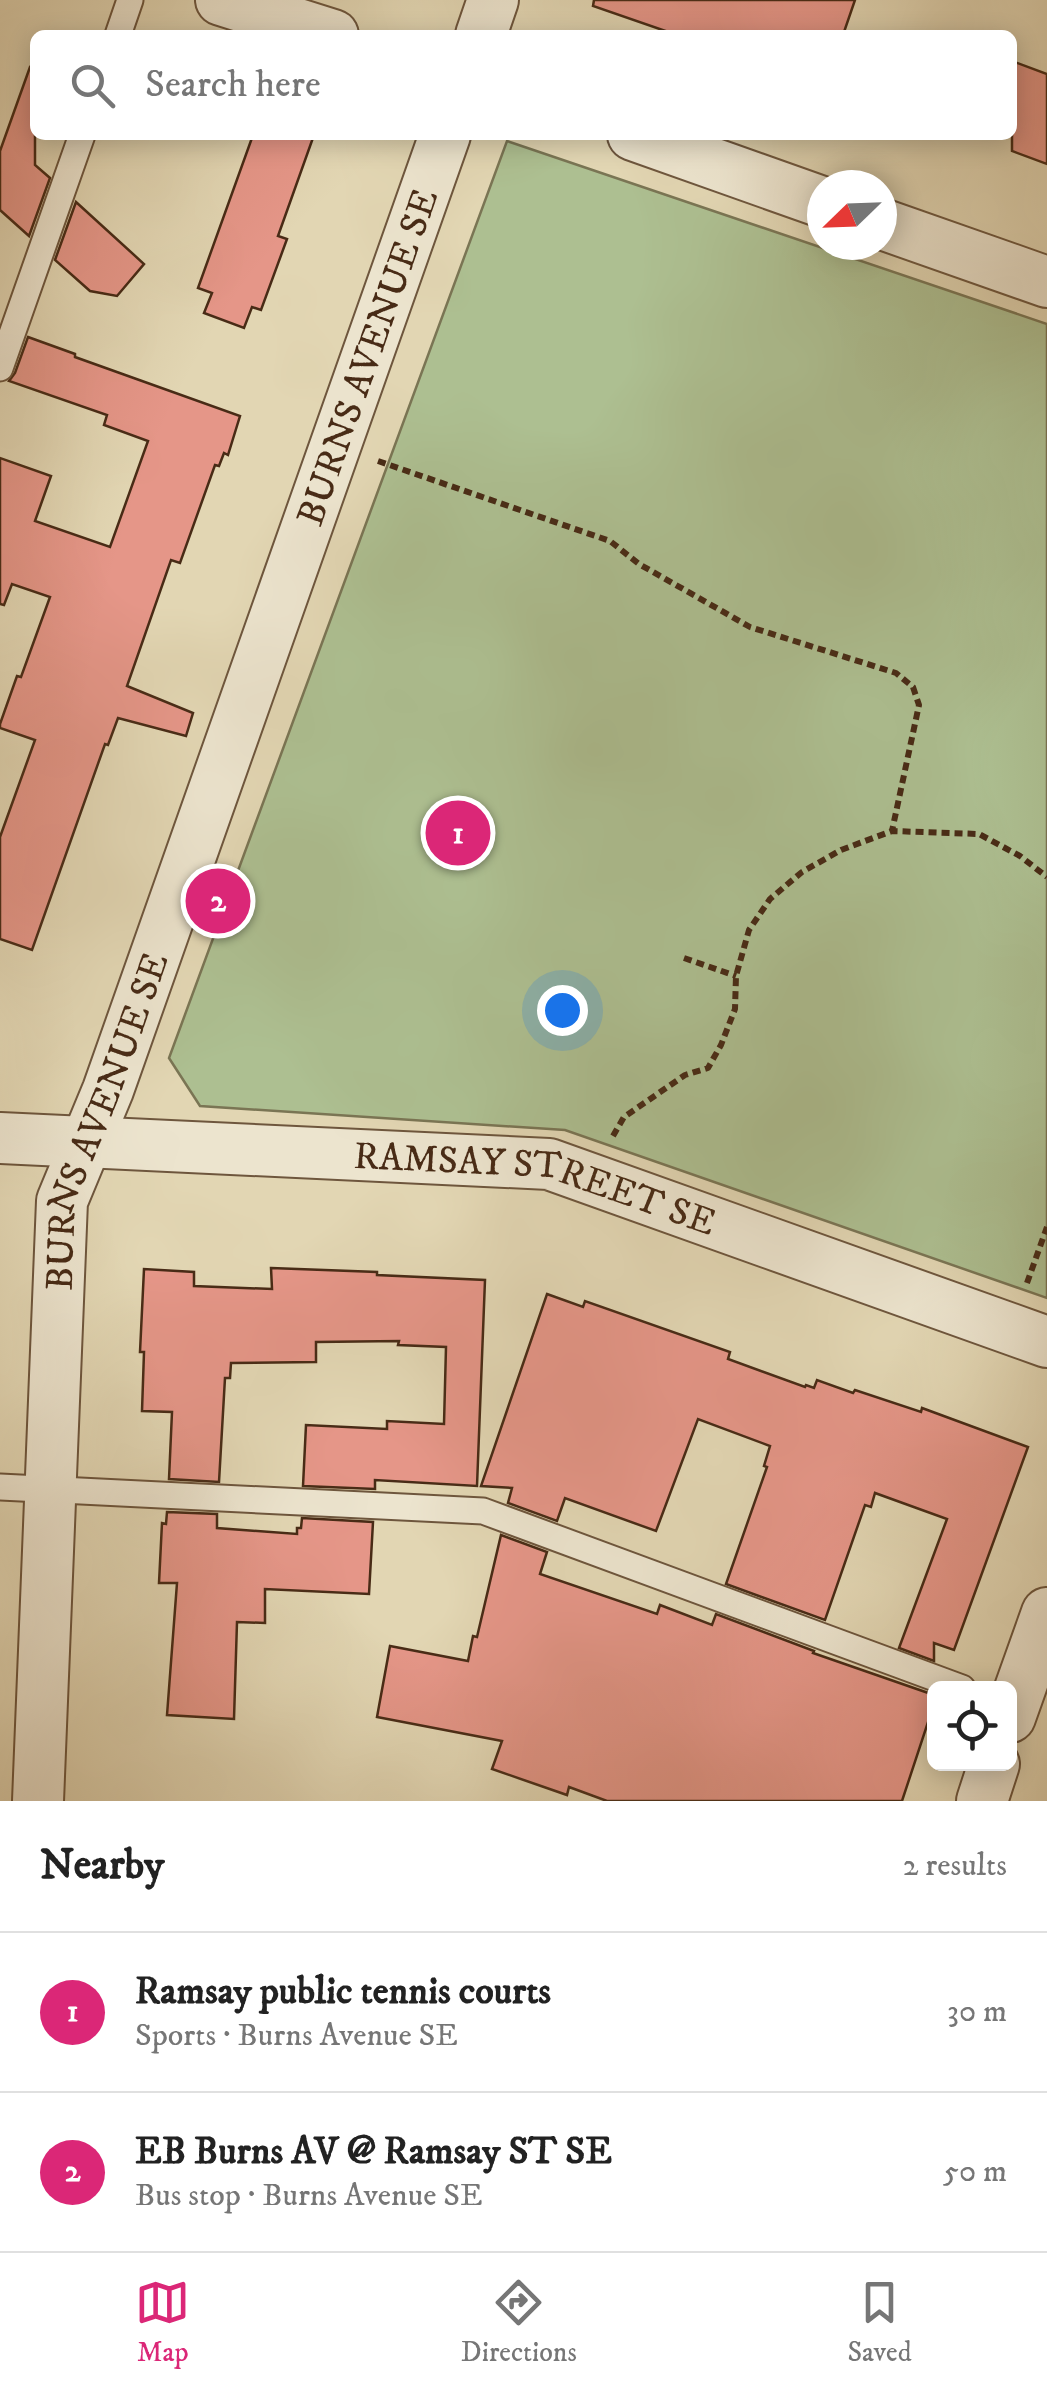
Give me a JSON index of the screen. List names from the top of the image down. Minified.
{"streets":{"street":["BURNS AVENUE SE","RAMSAY STREET SE"]},"crossings":[["BURNS AVENUE SE","RAMSAY STREET SE"]],"north":"bottom left","page":{"search":"Search here","pins":["1","2"],"heading":["Nearby","2 results"],"list":[{"mark":"1","name":"Ramsay public tennis courts","note":"Sports · Burns Avenue SE","value":"30 m"},{"mark":"2","name":"EB Burns AV @ Ramsay ST SE","note":"Bus stop · Burns Avenue SE","value":"50 m"}],"nav":["Map","Directions","Saved"]}}
